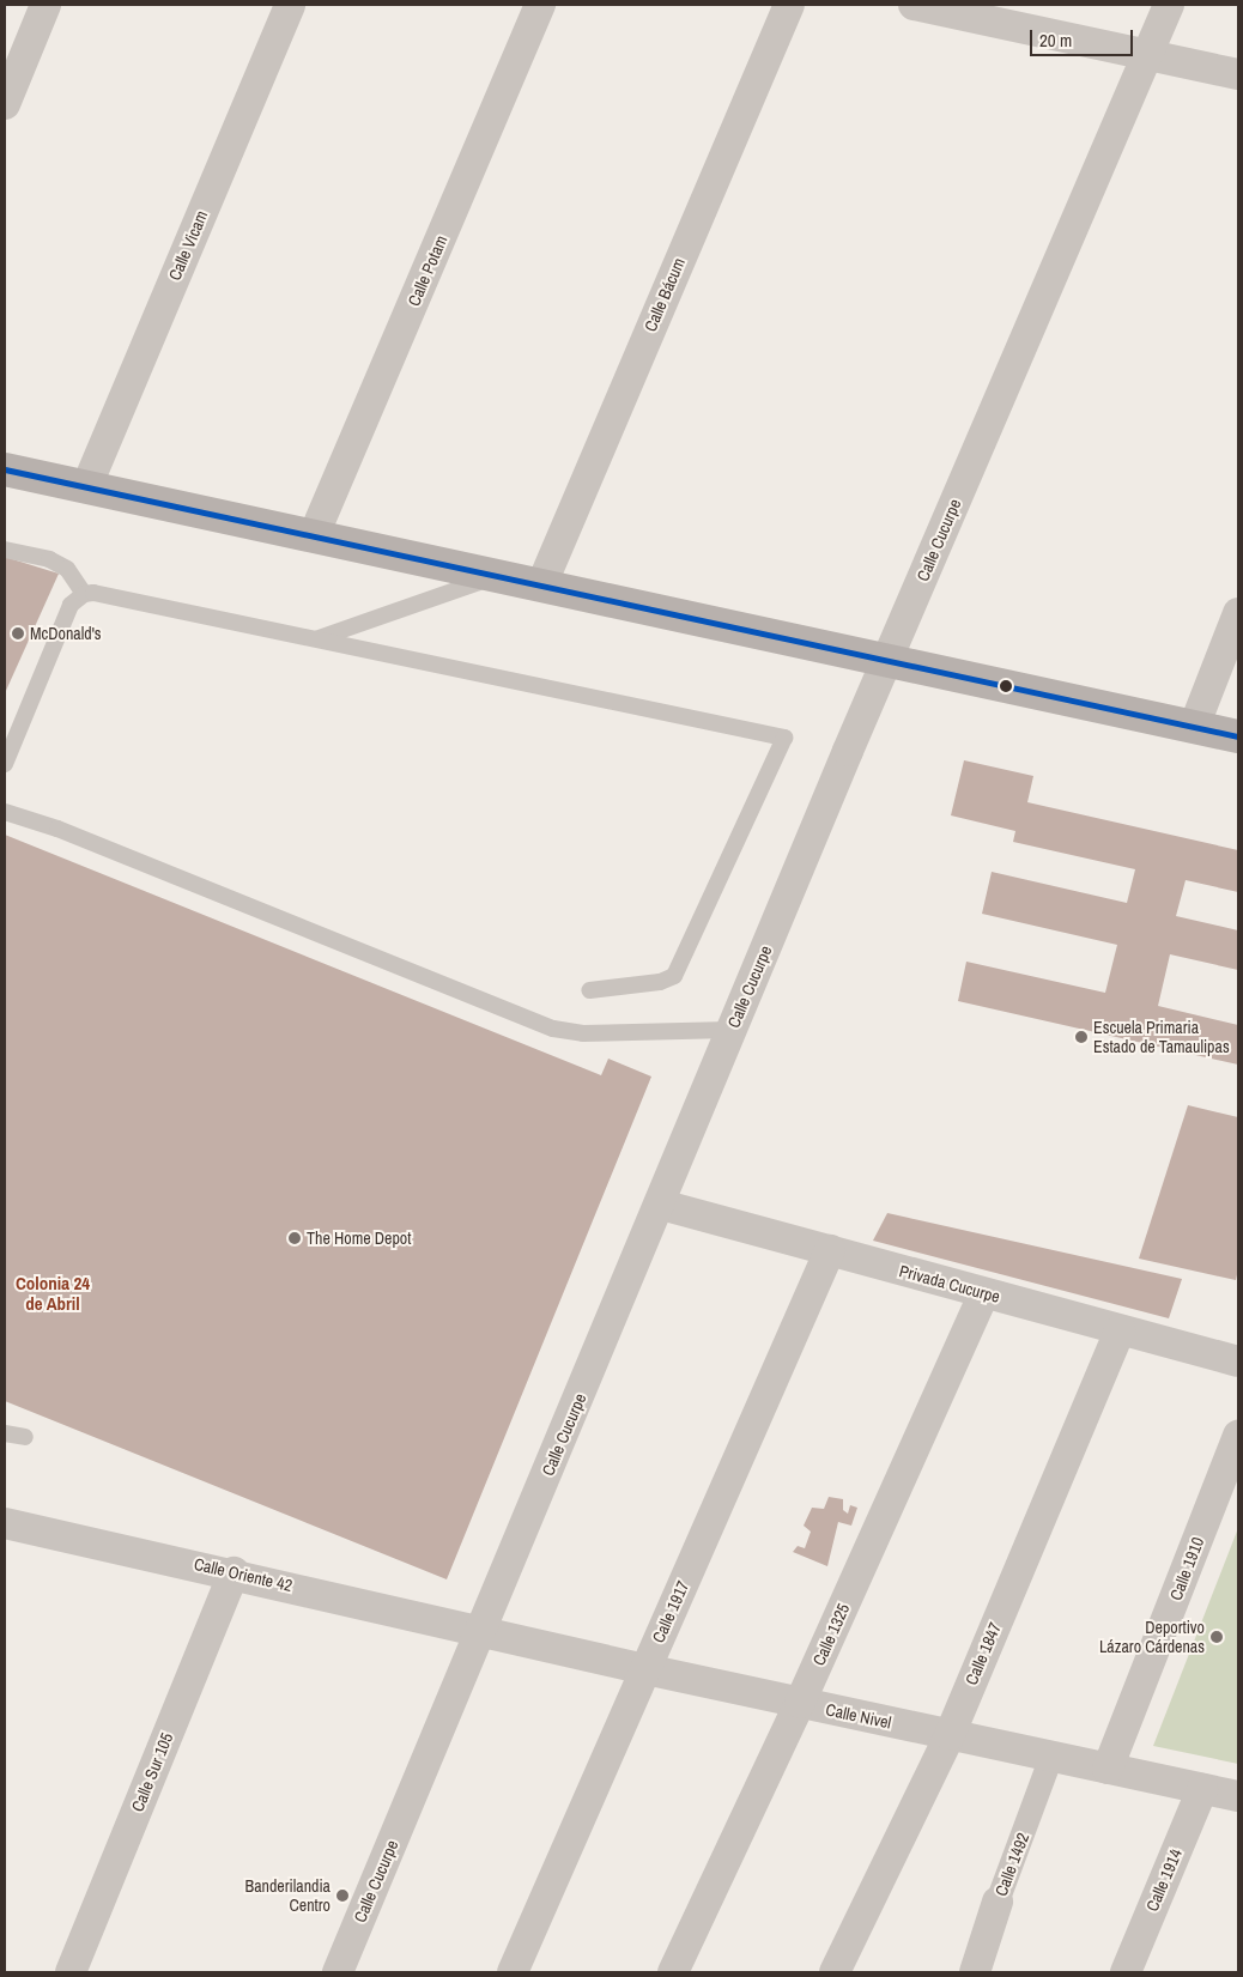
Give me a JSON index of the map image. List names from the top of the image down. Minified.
{"streets":{"street":["Calle Vicam","Calle Potam","Calle Bácum","Calle Cucurpe","Privada Cucurpe","Calle 1910","Calle Oriente 42","Calle 1917","Calle 1325","Calle 1847","Calle Nivel","Calle Sur 105","Calle 1492","Calle 1914"]},"crossings":[["Calle Cucurpe","Privada Cucurpe"],["Calle Cucurpe","Calle Oriente 42"],["Calle Cucurpe","Calle Nivel"],["Privada Cucurpe","Calle 1917"],["Privada Cucurpe","Calle 1325"],["Privada Cucurpe","Calle 1847"],["Calle 1910","Calle Nivel"],["Calle Oriente 42","Calle Nivel"],["Calle Oriente 42","Calle Sur 105"],["Calle 1917","Calle Nivel"],["Calle 1325","Calle Nivel"],["Calle 1847","Calle Nivel"],["Calle Nivel","Calle 1492"],["Calle Nivel","Calle 1914"]],"districts":["Colonia 24 de Abril"],"places":["McDonald's","Escuela Primaria Estado de Tamaulipas","The Home Depot","Deportivo Lázaro Cárdenas","Banderilandia Centro"],"scale_bar":"20 m"}
